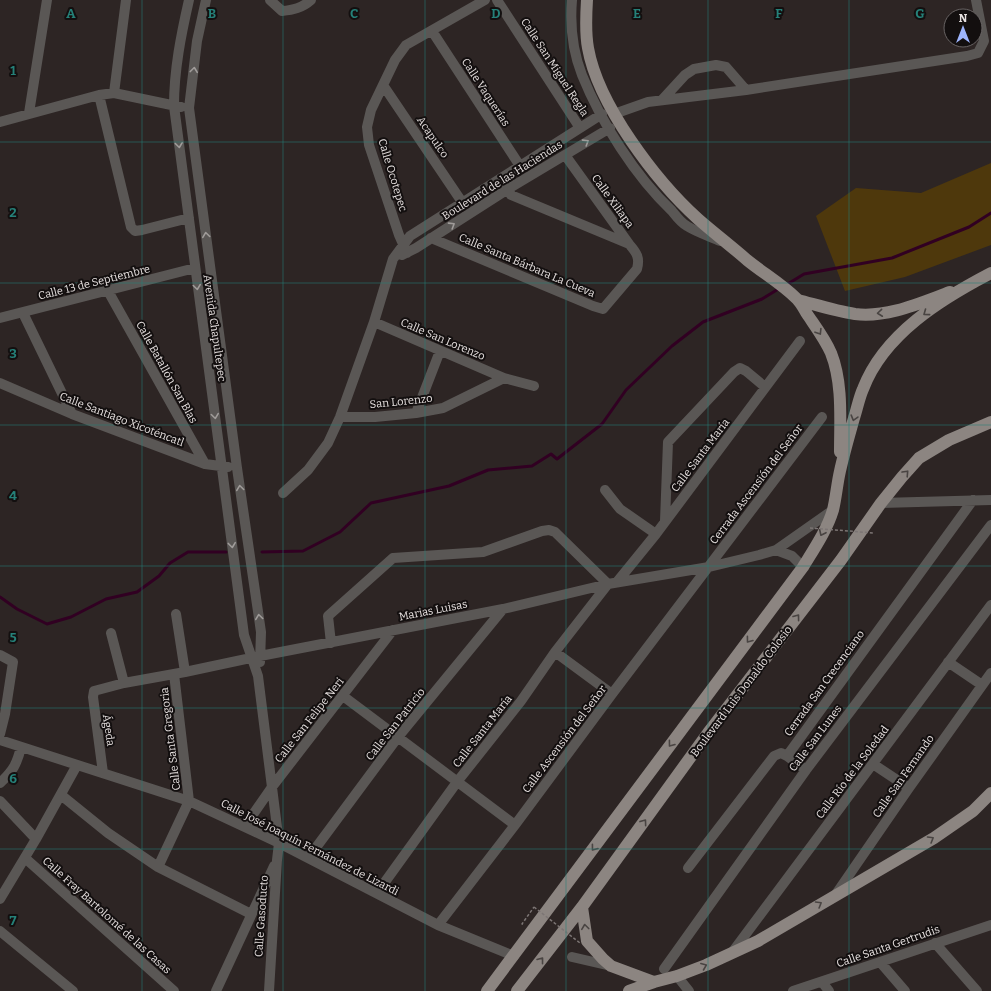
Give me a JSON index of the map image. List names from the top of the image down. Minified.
{"streets":{"main road":["Boulevard Luis Donaldo Colosio"],"street":["Calle San Miguel Regla","Calle Vaquerías","Acapulco","Calle Ocotepec","Boulevard de las Haciendas","Calle Xiliapa","Calle Santa Bárbara La Cueva","Calle 13 de Septiembre","Avenida Chapultepec","Calle San Lorenzo","Calle Batallón San Blas","San Lorenzo","Calle Santiago Xicoténcatl","Calle Santa María","Cerrada Ascensión del Señor","Marias Luisas","Cerrada San Crecenciano","Calle San Felipe Neri","Calle San Patricio","Ágeda","Calle San Lunes","Calle Santa Gregoria","Calle Ascensión del Señor","Calle Río de la Soledad","Calle San Fernando","Calle José Joaquín Fernández de Lizardi","Calle Fray Bartolomé de las Casas","Calle Gasoducto","Calle Santa Gertrudis"]},"crossings":[["Calle San Miguel Regla","Boulevard de las Haciendas"],["Calle Vaquerías","Calle Ocotepec"],["Calle Vaquerías","Boulevard de las Haciendas"],["Acapulco","Calle Ocotepec"],["Acapulco","Boulevard de las Haciendas"],["Calle Ocotepec","Boulevard de las Haciendas"],["Boulevard de las Haciendas","Calle Xiliapa"],["Boulevard de las Haciendas","Calle Santa Bárbara La Cueva"],["Calle Xiliapa","Calle Santa Bárbara La Cueva"],["Calle 13 de Septiembre","Avenida Chapultepec"],["Calle 13 de Septiembre","Calle Batallón San Blas"],["Avenida Chapultepec","Calle Santiago Xicoténcatl"],["Avenida Chapultepec","Marias Luisas"],["Avenida Chapultepec","Calle Gasoducto"],["Calle San Lorenzo","San Lorenzo"],["Calle Batallón San Blas","Calle Santiago Xicoténcatl"],["Calle Santa María","Marias Luisas"],["Calle Santa María","Calle José Joaquín Fernández de Lizardi"],["Cerrada Ascensión del Señor","Marias Luisas"],["Cerrada Ascensión del Señor","Calle Ascensión del Señor"],["Marias Luisas","Calle San Felipe Neri"],["Marias Luisas","Calle San Patricio"],["Marias Luisas","Ágeda"],["Marias Luisas","Calle Santa Gregoria"],["Marias Luisas","Calle Ascensión del Señor"],["Marias Luisas","Calle Gasoducto"],["Calle San Felipe Neri","Calle José Joaquín Fernández de Lizardi"],["Calle San Felipe Neri","Calle Gasoducto"],["Calle San Patricio","Calle José Joaquín Fernández de Lizardi"],["Ágeda","Calle José Joaquín Fernández de Lizardi"],["Calle Santa Gregoria","Calle José Joaquín Fernández de Lizardi"],["Calle Ascensión del Señor","Calle José Joaquín Fernández de Lizardi"],["Calle José Joaquín Fernández de Lizardi","Calle Gasoducto"]],"north":"top","grid":{"columns":["A","B","C","D","E","F","G"],"rows":["1","2","3","4","5","6","7"]}}
